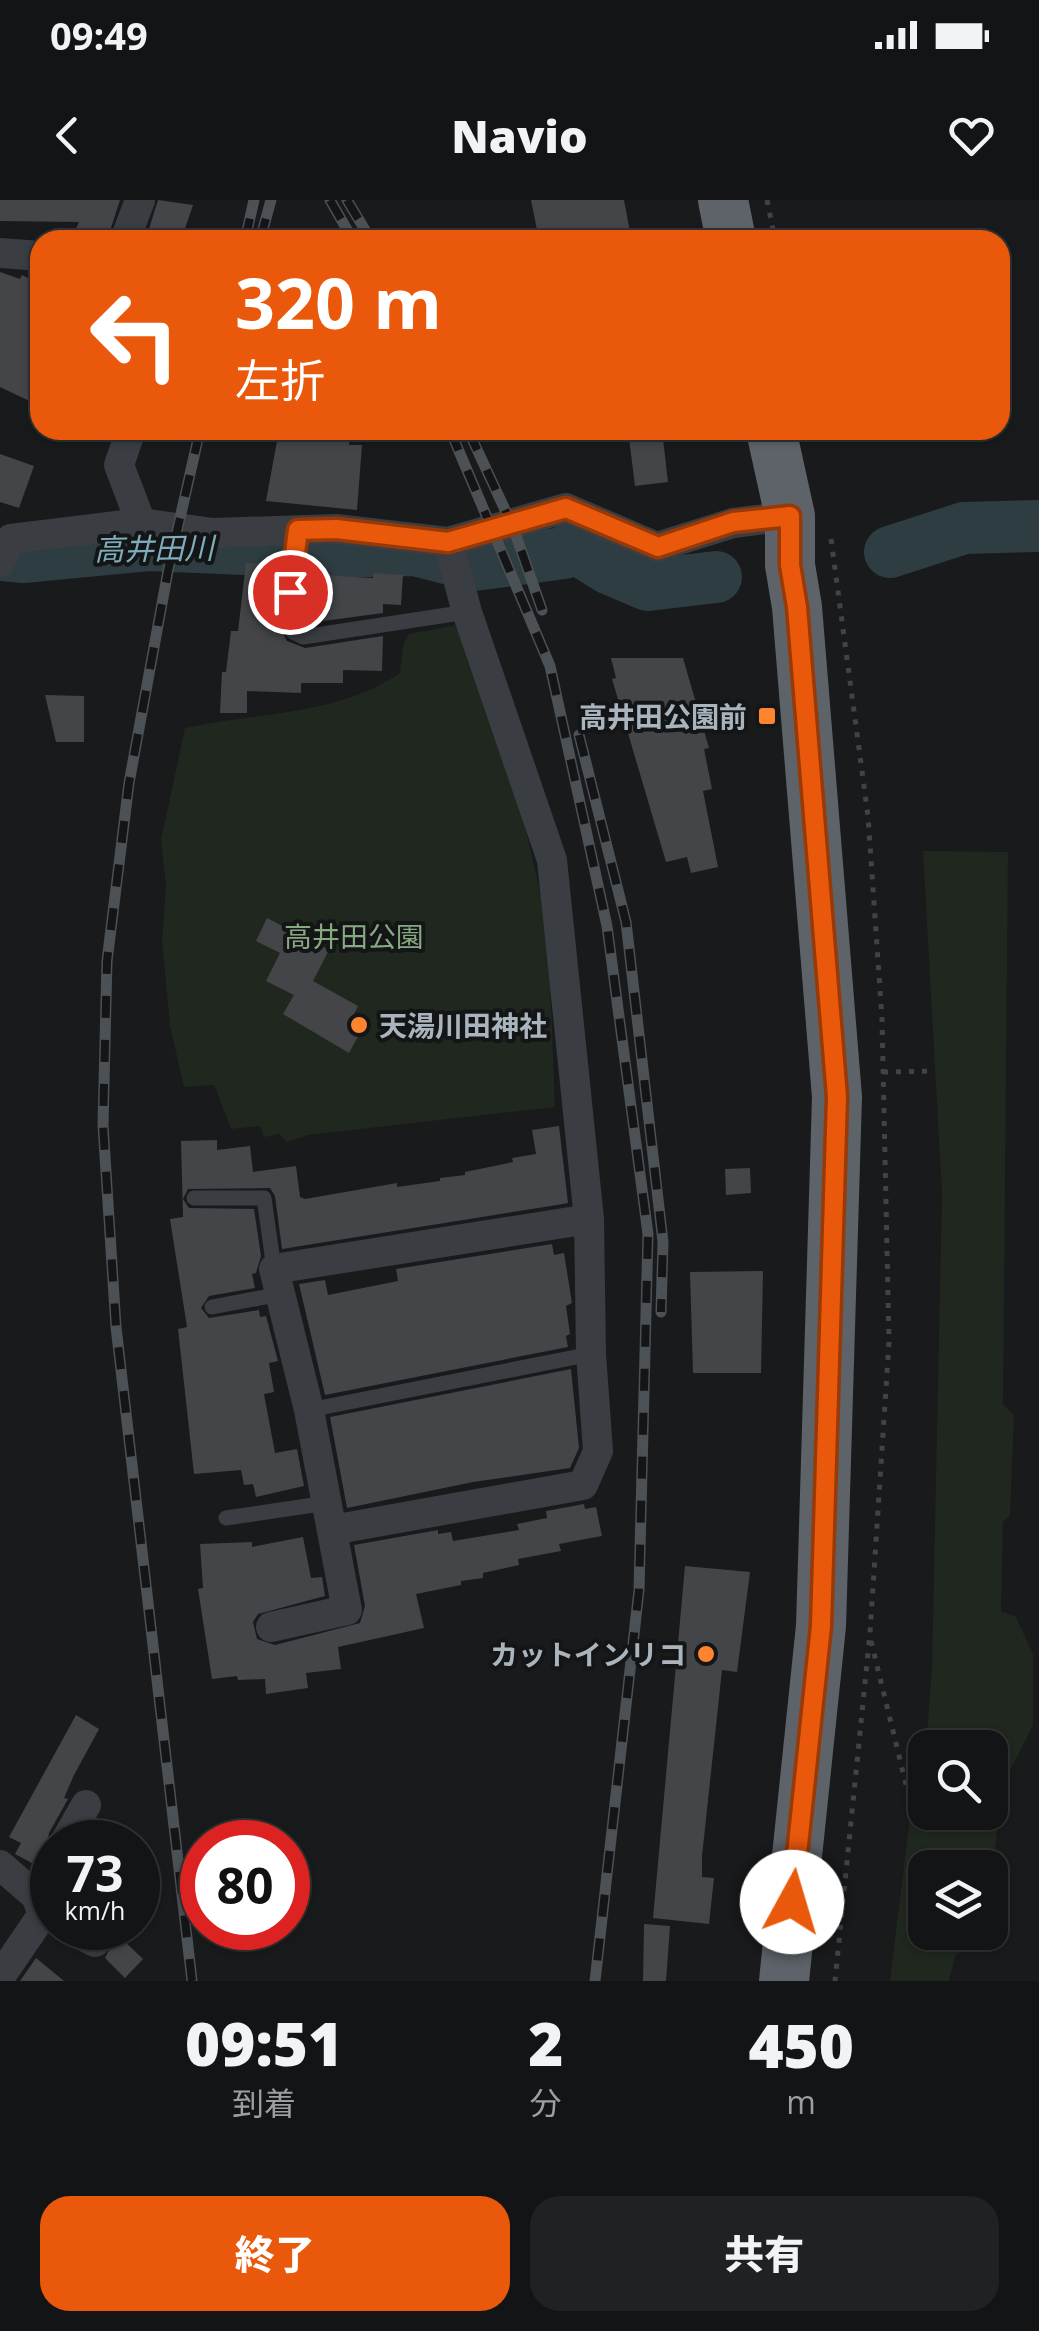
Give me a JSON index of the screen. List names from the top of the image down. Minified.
{"water":["高井田川"],"parks":["高井田公園"],"places":{"transit":["高井田公園前"],"other":["天湯川田神社","カットインリコ"]},"page":{"status":"09:49","header":"Navio","turn":["320 m","左折"],"speed":"73 km/h","limit":"80","eta":["09:51","到着","2","分","450","m"],"buttons":["終了","共有"]}}
